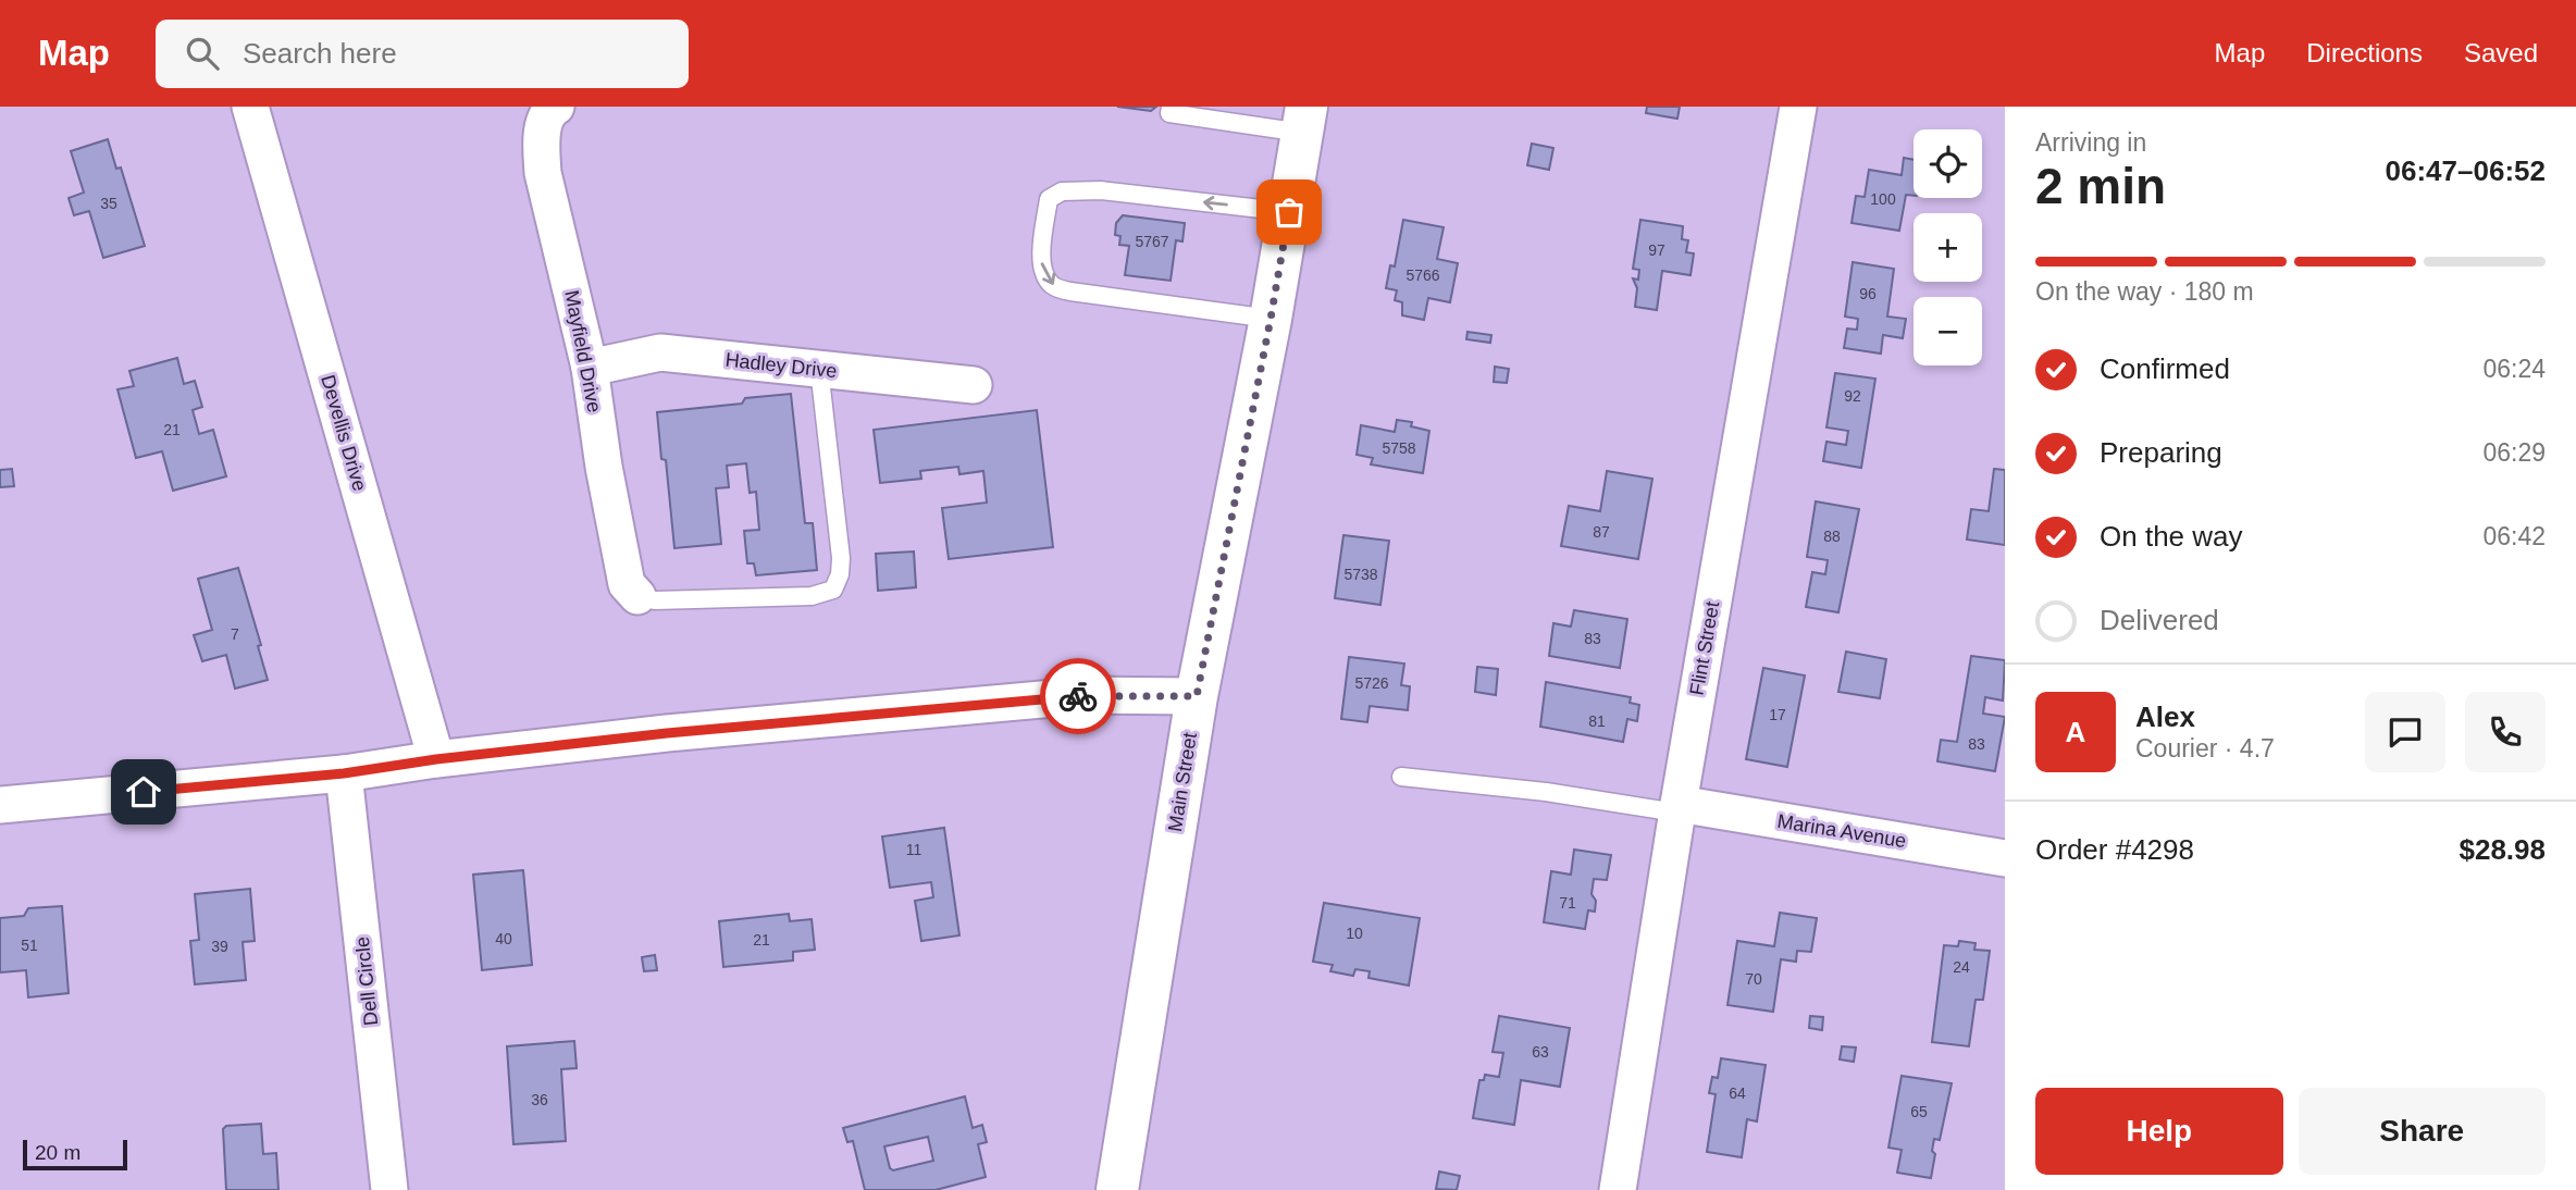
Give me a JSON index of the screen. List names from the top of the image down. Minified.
{"streets":{"main road":["Main Street"],"street":["Mayfield Drive","Hadley Drive","Devellis Drive","Flint Street","Marina Avenue","Dell Circle"]},"crossings":[["Mayfield Drive","Hadley Drive"],["Flint Street","Marina Avenue"]],"house_numbers":["100","35","5767","97","5766","96","92","21","5758","87","88","5738","7","83","5726","17","81","83","11","71","10","40","21","51","39","24","70","63","64","36","65"],"scale_bar":"20 m","page":{"header":"Map","search":"Search here","nav":["Map","Directions","Saved"],"heading":["2 min","Arriving in","06:47–06:52"],"panel":["Alex","Courier · 4.7","Order #4298","$28.98"],"map_buttons":["+","−"],"bar":"On the way · 180 m","list":[["Confirmed","06:24"],["Preparing","06:29"],["On the way","06:42"],"Delivered"],"round":"A","buttons":["Help","Share"],"scale":"20 m"}}
